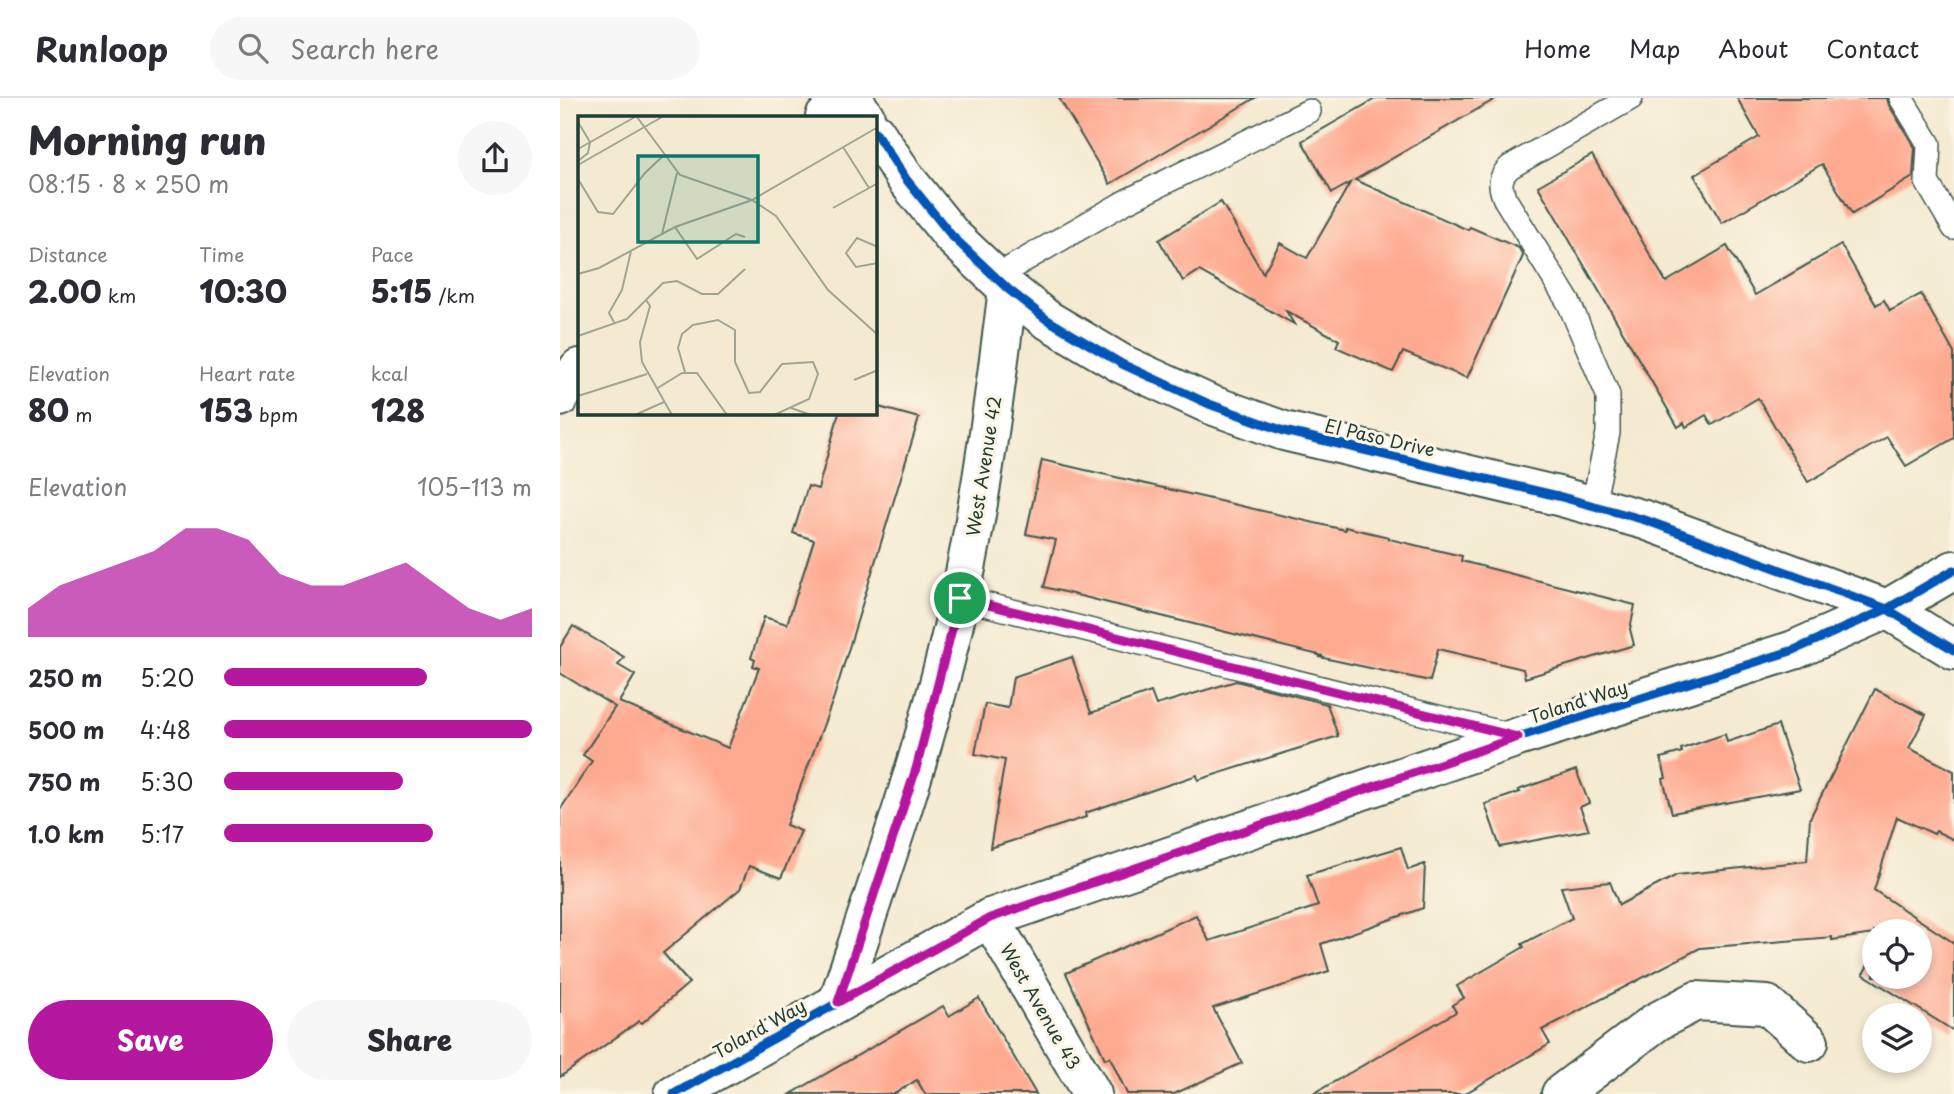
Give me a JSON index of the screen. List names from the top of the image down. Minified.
{"streets":{"street":["El Paso Drive","West Avenue 42","Toland Way","West Avenue 43"]},"crossings":[["El Paso Drive","West Avenue 42"],["El Paso Drive","Toland Way"],["West Avenue 42","Toland Way"],["Toland Way","West Avenue 43"]],"page":{"header":"Runloop","search":"Search here","nav":["Home","Map","About","Contact"],"heading":["Morning run","08:15 · 8 × 250 m"],"stats":[["Distance","2.00 km"],["Time","10:30"],["Pace","5:15 /km"],["Elevation","80 m"],["Heart rate","153 bpm"],["kcal","128"]],"chart":["Elevation","105–113 m"],"list":[{"name":"250 m","note":"5:20"},{"name":"500 m","note":"4:48"},{"name":"750 m","note":"5:30"},{"name":"1.0 km","note":"5:17"}],"buttons":["Save","Share"]}}
